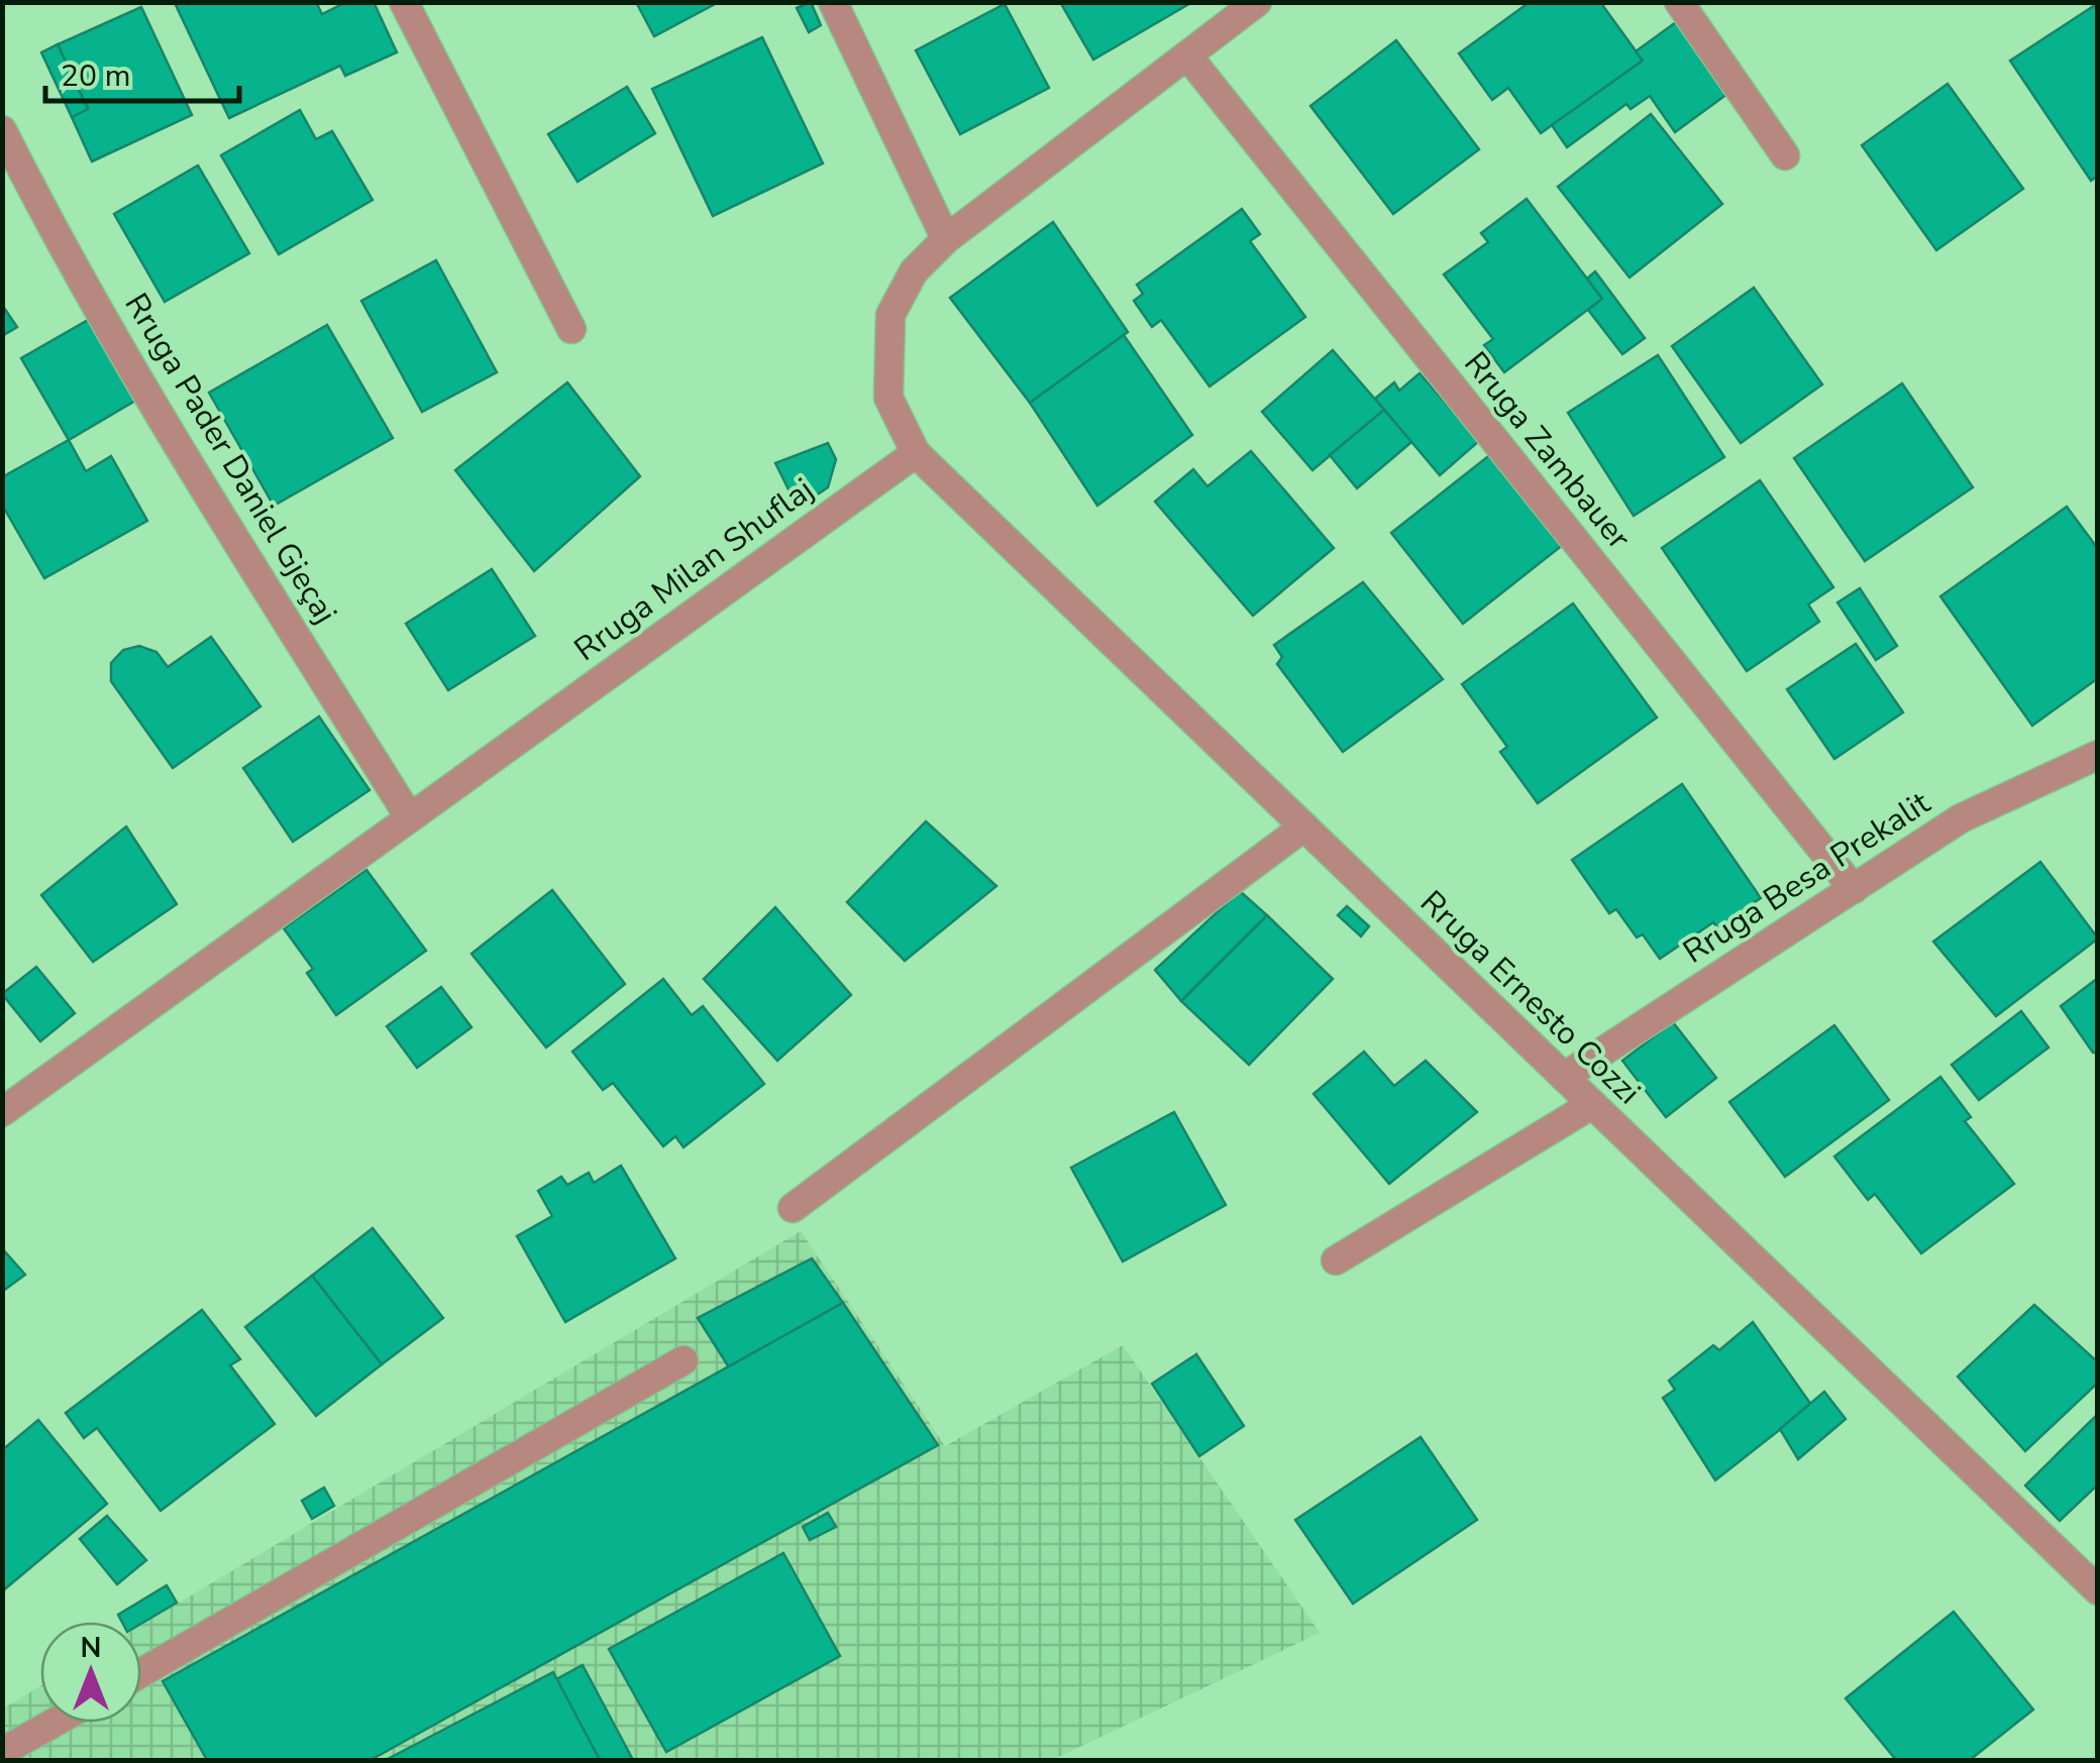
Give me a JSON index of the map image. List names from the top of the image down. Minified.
{"streets":{"street":["Rruga Zambauer","Rruga Pader Daniel Gjeçaj","Rruga Milan Shuflaj","Rruga Besa Prekalit","Rruga Ernesto Cozzi"]},"crossings":[["Rruga Zambauer","Rruga Besa Prekalit"],["Rruga Pader Daniel Gjeçaj","Rruga Milan Shuflaj"],["Rruga Milan Shuflaj","Rruga Ernesto Cozzi"],["Rruga Besa Prekalit","Rruga Ernesto Cozzi"]],"scale_bar":"20 m","north":"top"}
